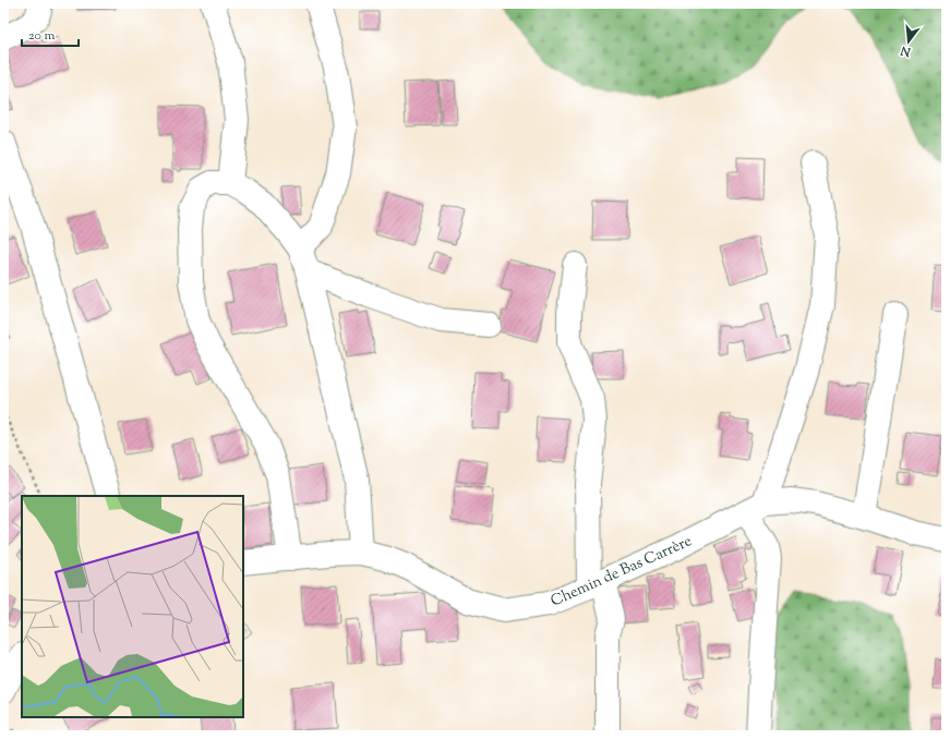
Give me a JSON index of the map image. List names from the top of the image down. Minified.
{"streets":{"street":["Chemin de Bas Carrère"]},"scale_bar":"20 m","north":"bottom"}
